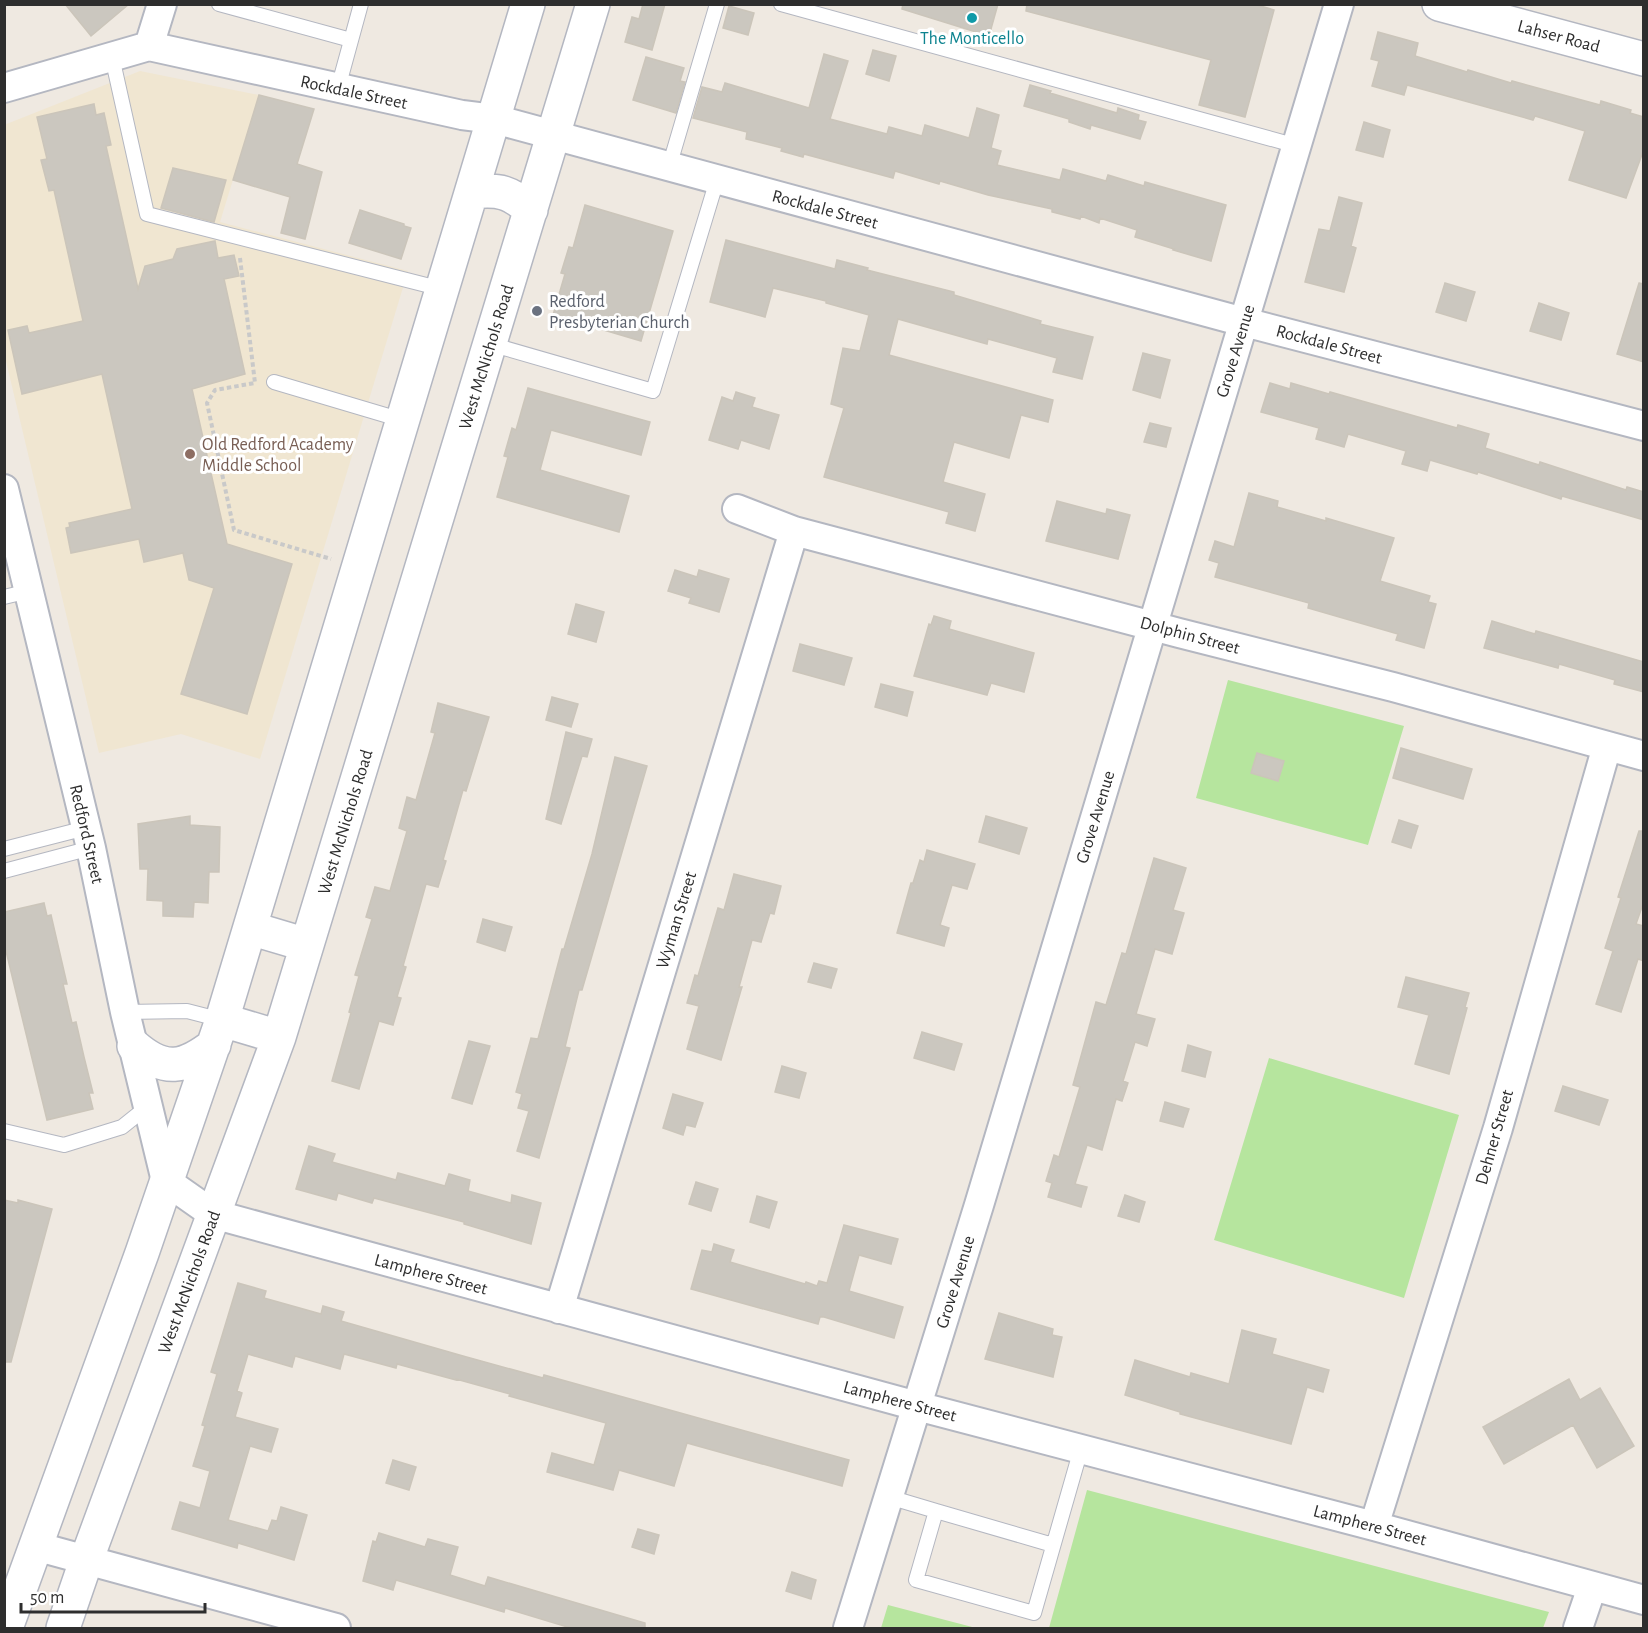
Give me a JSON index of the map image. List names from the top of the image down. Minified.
{"streets":{"main road":["Lahser Road","West McNichols Road"],"street":["Rockdale Street","Grove Avenue","Dolphin Street","Redford Street","Wyman Street","Dehner Street","Lamphere Street"]},"crossings":[["Rockdale Street","Grove Avenue"],["Rockdale Street","West McNichols Road"],["Grove Avenue","Dolphin Street"],["Grove Avenue","Lamphere Street"],["West McNichols Road","Lamphere Street"],["Dolphin Street","Wyman Street"],["Dolphin Street","Dehner Street"],["Redford Street","Lamphere Street"],["Wyman Street","Lamphere Street"],["Dehner Street","Lamphere Street"]],"places":["The Monticello","Redford Presbyterian Church","Old Redford Academy Middle School"],"scale_bar":"50 m"}
